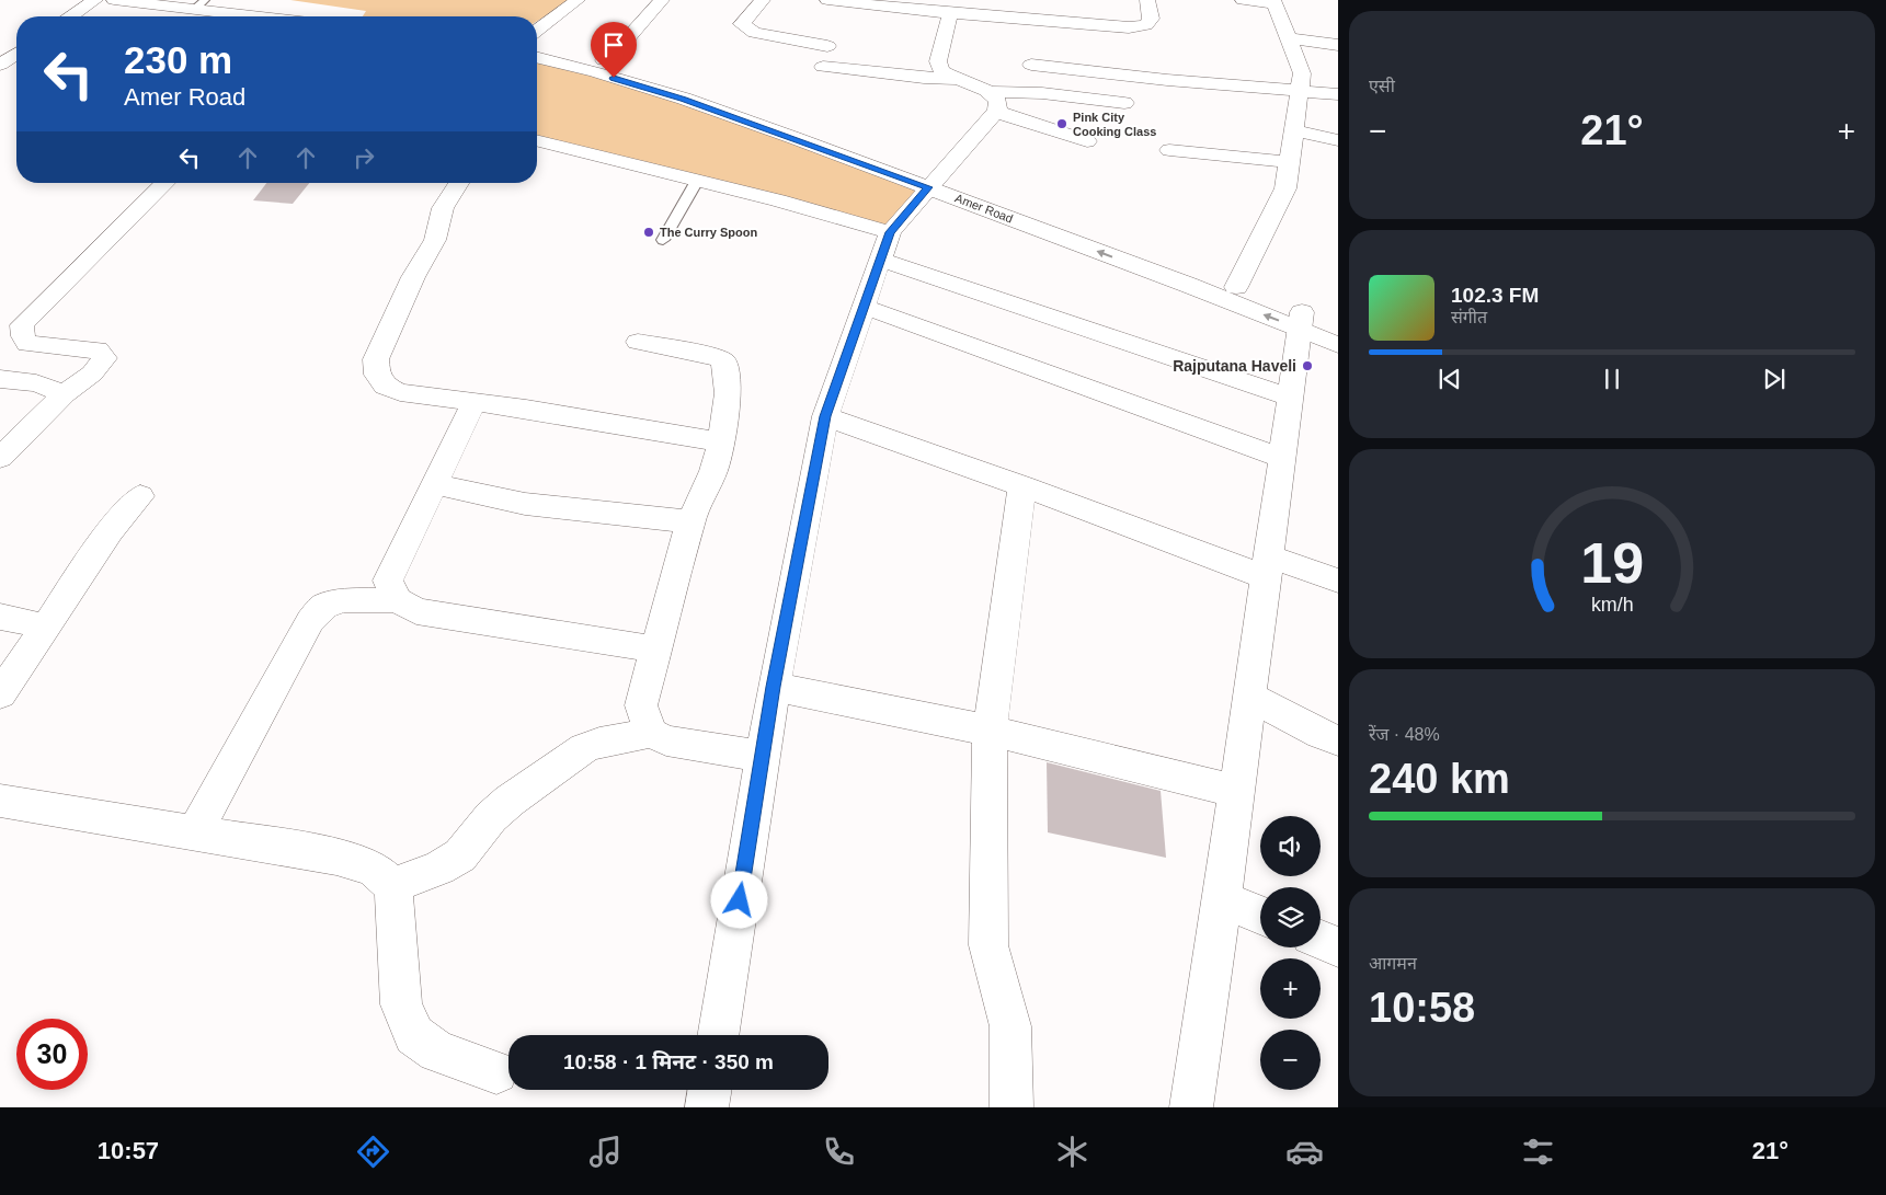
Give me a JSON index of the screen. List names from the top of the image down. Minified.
{"streets":{"street":["Amer Road"]},"places":["Pink City Cooking Class","The Curry Spoon","Rajputana Haveli"],"page":{"tile":["एसी",["रेंज · 48%","240 km"],["आगमन","10:58"]],"turn":["230 m","Amer Road"],"heat":["−","21°","+"],"song":["102.3 FM","संगीत"],"map_buttons":["+","−"],"limit":"30","trip":"10:58 · 1 मिनट · 350 m","tabs":["10:57","21°"],"gauge":["19","km/h"]}}
